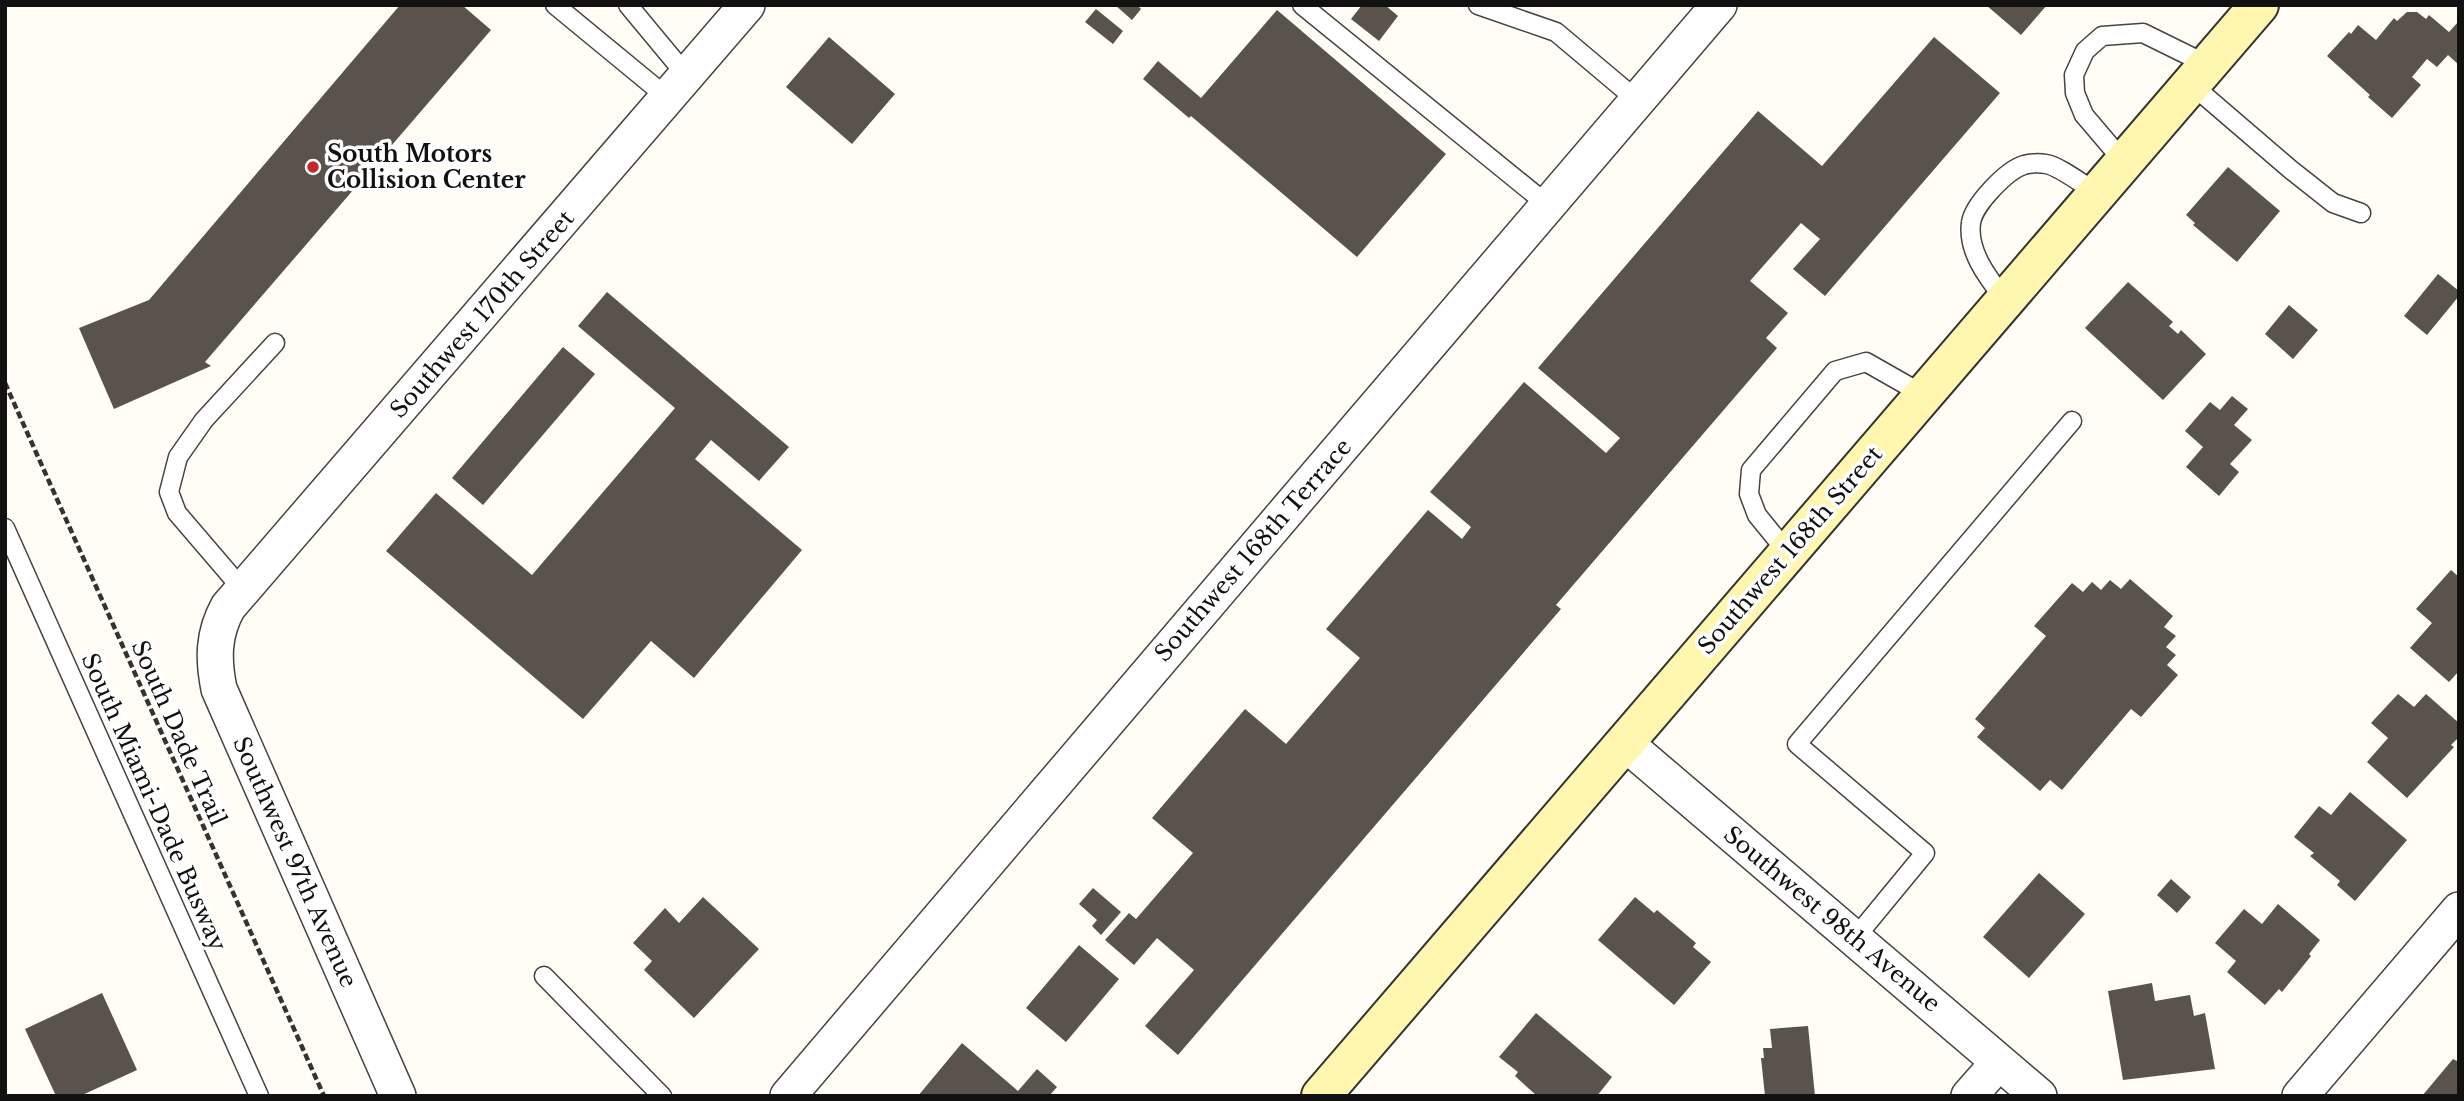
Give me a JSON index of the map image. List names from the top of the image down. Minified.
{"streets":{"street":["Southwest 170th Street","Southwest 168th Terrace","Southwest 168th Street","Southwest 97th Avenue","Southwest 98th Avenue"],"lane":["South Miami-Dade Busway"],"path":["South Dade Trail"]},"crossings":[["Southwest 170th Street","Southwest 97th Avenue"],["Southwest 168th Street","Southwest 98th Avenue"]],"places":["South Motors Collision Center"]}
